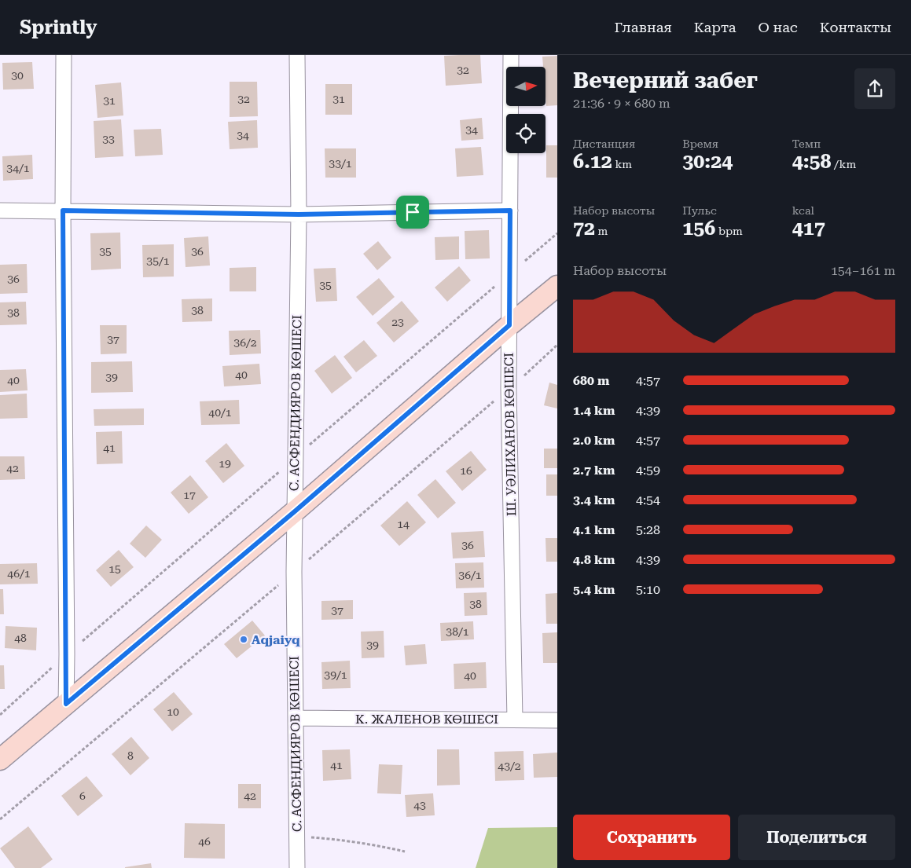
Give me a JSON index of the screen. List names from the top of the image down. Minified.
{"streets":{"street":["С. АСФЕНДИЯРОВ КӨШЕСІ","Ш. УӘЛИХАНОВ КӨШЕСІ","К. ЖАЛЕНОВ КӨШЕСІ"]},"crossings":[["С. АСФЕНДИЯРОВ КӨШЕСІ","К. ЖАЛЕНОВ КӨШЕСІ"],["Ш. УӘЛИХАНОВ КӨШЕСІ","К. ЖАЛЕНОВ КӨШЕСІ"]],"places":["Aqjaiyq"],"house_numbers":["32","30","32","31","31","34","34","33","33/1","34/1","35","36","35/1","36","35","38","38","23","37","36/2","40","39","40","40/1","41","19","42","16","17","14","36","15","46/1","36/1","38","37","38/1","48","39","39/1","40","10","8","41","43/2","6","42","43","46"],"north":"right","page":{"header":"Sprintly","nav":["Главная","Карта","О нас","Контакты"],"heading":["Вечерний забег","21:36 · 9 × 680 m"],"stats":[["Дистанция","6.12 km"],["Время","30:24"],["Темп","4:58 /km"],["Набор высоты","72 m"],["Пульс","156 bpm"],["kcal","417"]],"chart":["Набор высоты","154–161 m"],"list":[{"name":"680 m","note":"4:57"},{"name":"1.4 km","note":"4:39"},{"name":"2.0 km","note":"4:57"},{"name":"2.7 km","note":"4:59"},{"name":"3.4 km","note":"4:54"},{"name":"4.1 km","note":"5:28"},{"name":"4.8 km","note":"4:39"},{"name":"5.4 km","note":"5:10"}],"buttons":["Сохранить","Поделиться"]}}
